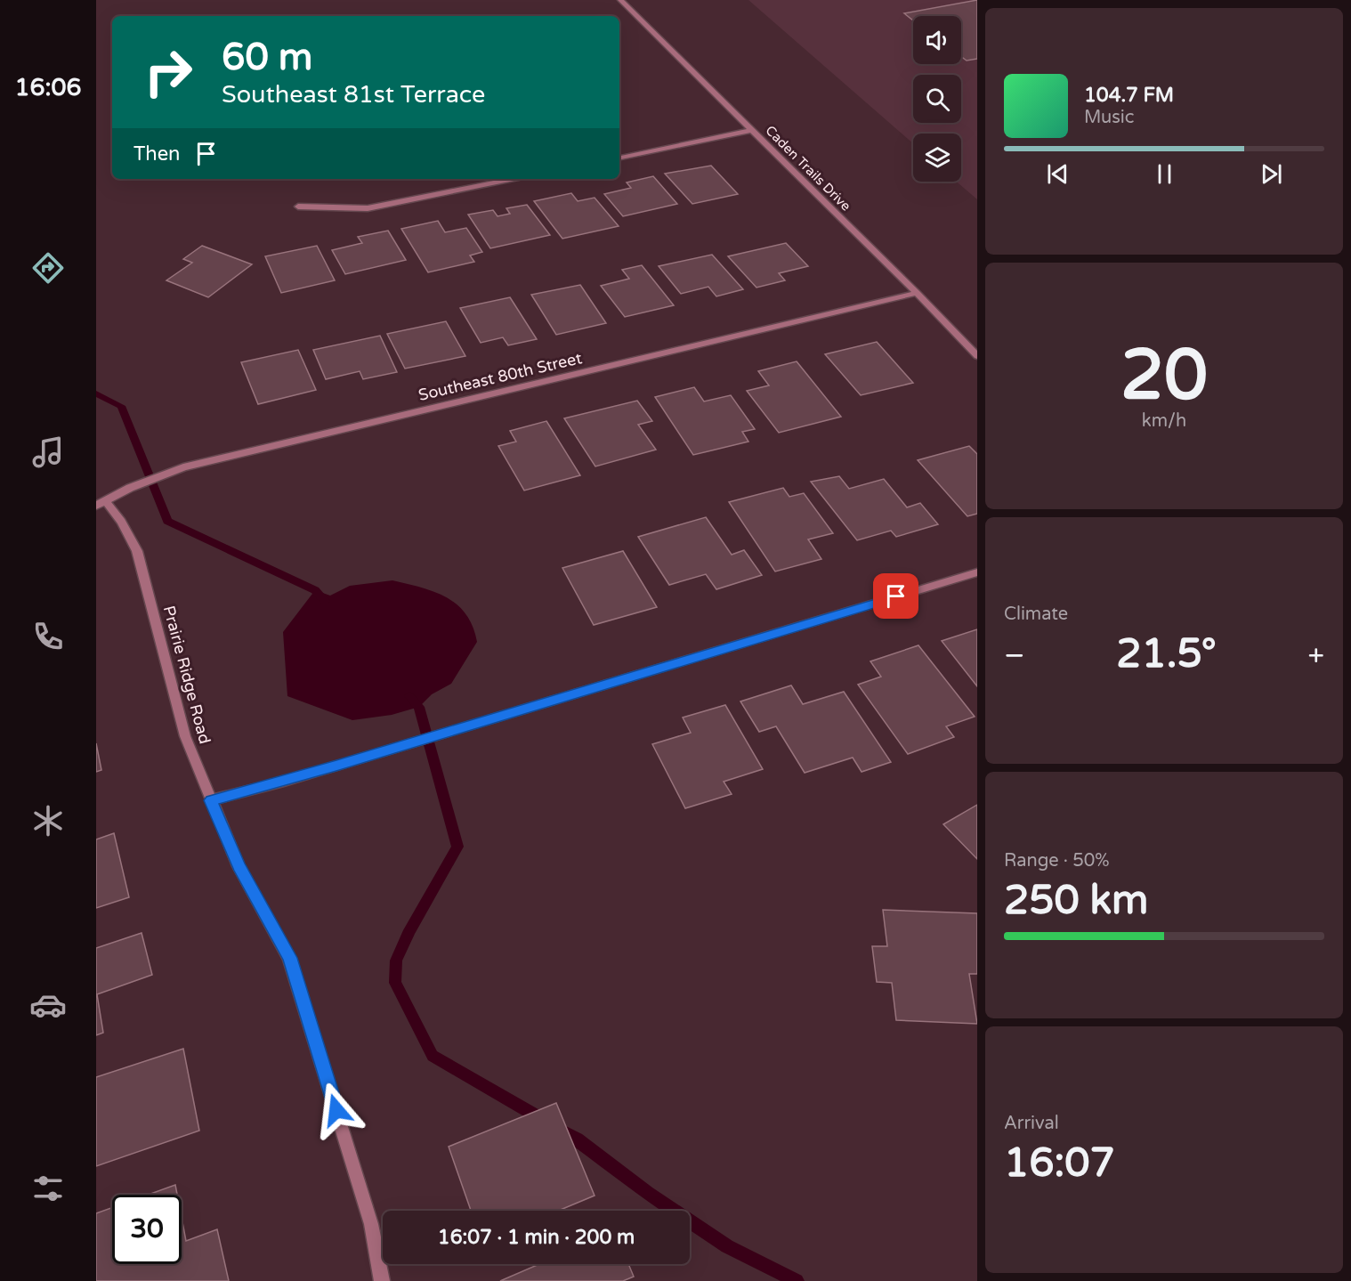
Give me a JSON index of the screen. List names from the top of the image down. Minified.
{"streets":{"street":["Caden Trails Drive","Southeast 80th Street","Prairie Ridge Road"]},"crossings":[["Caden Trails Drive","Southeast 80th Street"],["Southeast 80th Street","Prairie Ridge Road"]],"page":{"tabs":"16:06","turn":["60 m","Southeast 81st Terrace"],"song":["104.7 FM","Music"],"then":"Then","tile":[["20","km/h"],"Climate",["Range · 50%","250 km"],["Arrival","16:07"]],"heat":["−","21.5°","+"],"limit":"30","trip":"16:07 · 1 min · 200 m"}}
